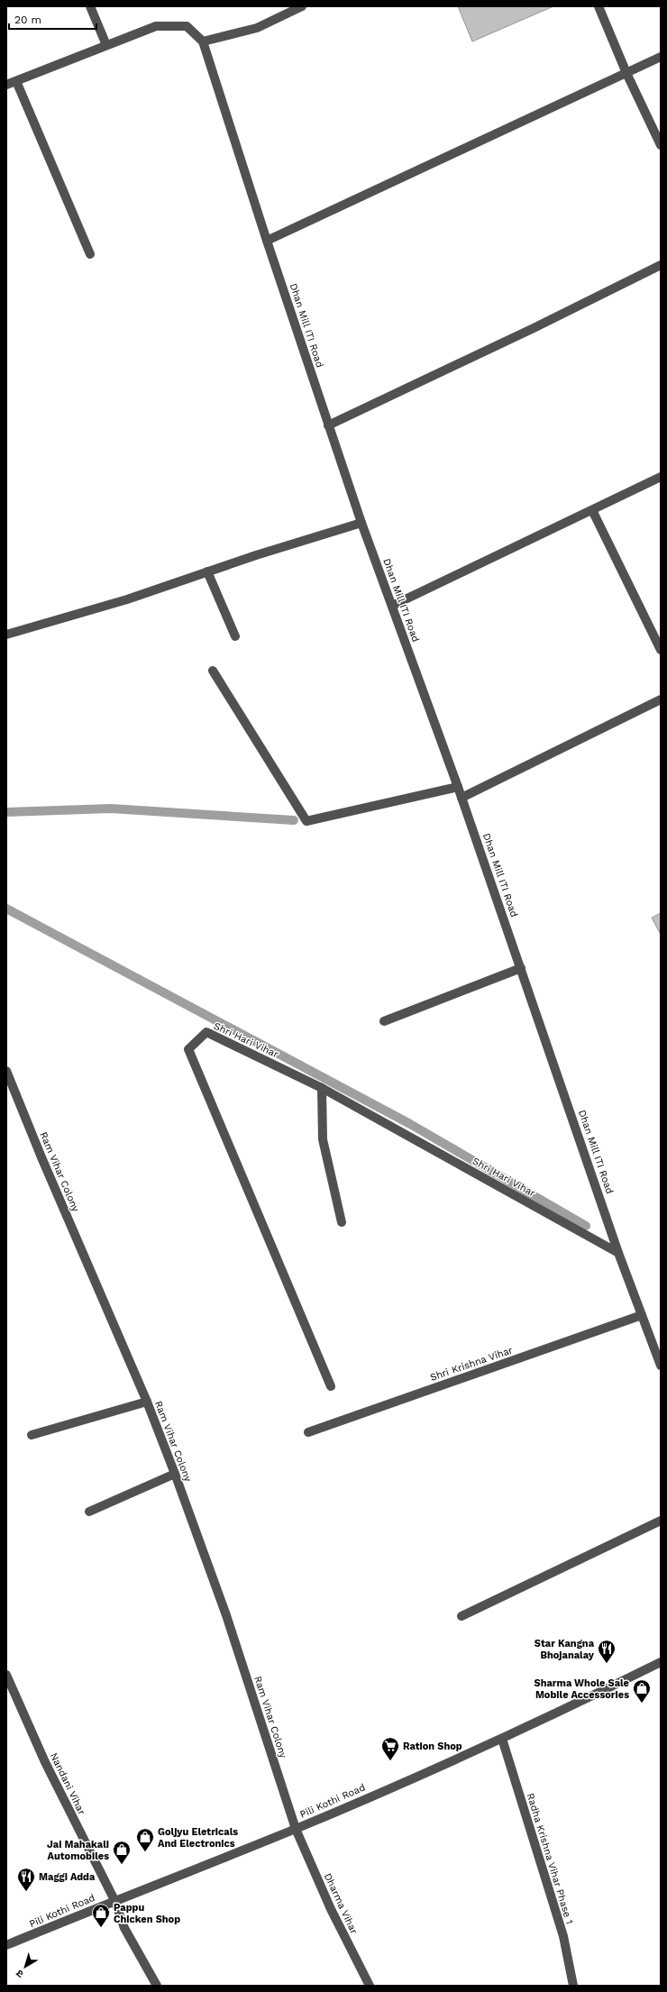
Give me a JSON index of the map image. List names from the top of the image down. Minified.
{"streets":{"street":["Dhan Mill ITI Road","Shri Hari Vihar","Ram Vihar Colony","Shri Krishna Vihar","Nandani Vihar","Pili Kothi Road","Radha Krishna Vihar Phase 1","Dharma Vihar"]},"crossings":[["Dhan Mill ITI Road","Shri Hari Vihar"],["Dhan Mill ITI Road","Shri Krishna Vihar"],["Ram Vihar Colony","Pili Kothi Road"],["Ram Vihar Colony","Dharma Vihar"],["Nandani Vihar","Pili Kothi Road"],["Pili Kothi Road","Radha Krishna Vihar Phase 1"],["Pili Kothi Road","Dharma Vihar"]],"places":{"restaurant":["Star Kangna Bhojanalay","Maggi Adda"],"shop":["Sharma Whole Sale Mobile Accessories","Goljyu Eletricals And Electronics","Jai Mahakali Automobiles","Pappu Chicken Shop"],"supermarket":["Ration Shop"]},"scale_bar":"20 m","north":"bottom left"}
